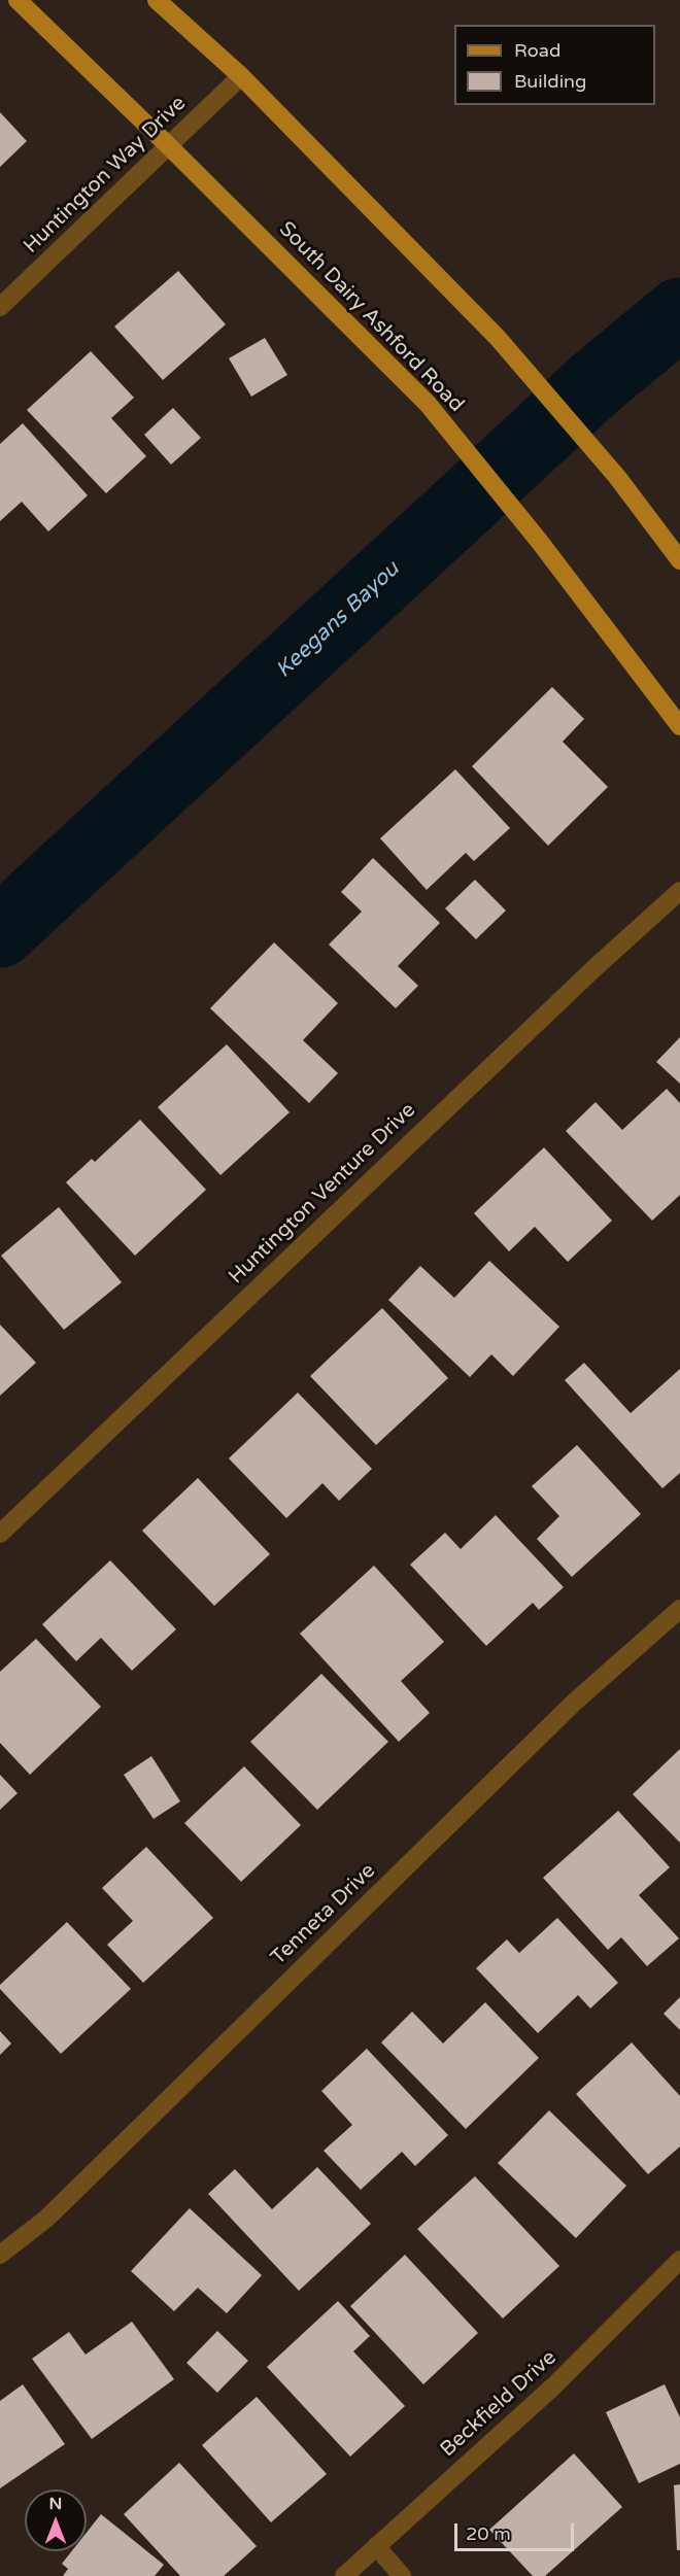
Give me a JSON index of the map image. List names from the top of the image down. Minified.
{"streets":{"main road":["South Dairy Ashford Road"],"street":["Huntington Way Drive","Huntington Venture Drive","Tenneta Drive","Beckfield Drive"]},"crossings":[["Huntington Way Drive","South Dairy Ashford Road"]],"water":["Keegans Bayou"],"legend":["Road","Building"],"scale_bar":"20 m","north":"top"}
